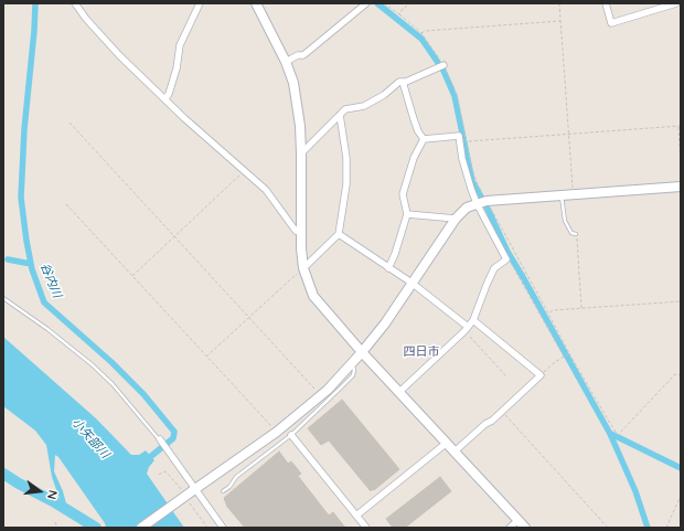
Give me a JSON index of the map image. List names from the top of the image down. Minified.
{"districts":["四日市"],"water":["谷内川","小矢部川"],"north":"right"}
